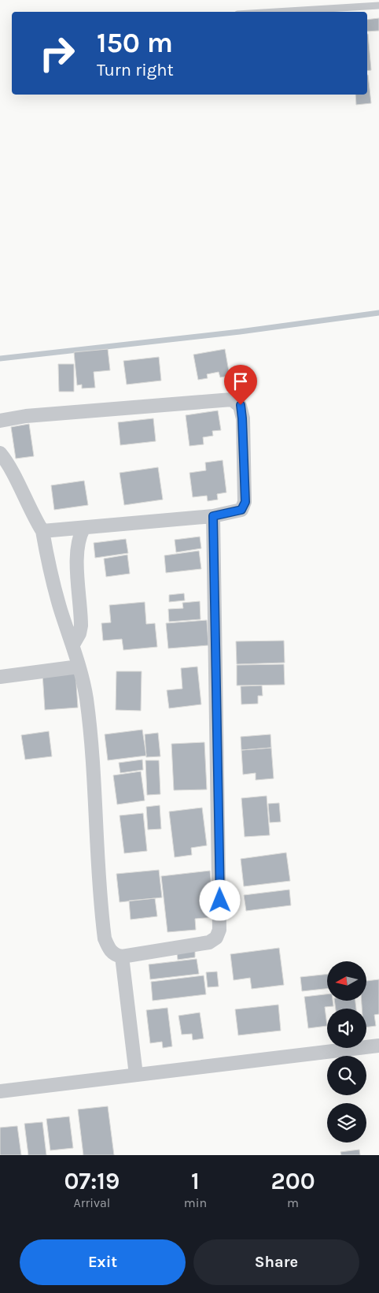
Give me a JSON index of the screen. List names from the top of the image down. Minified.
{"north":"left","page":{"turn":["150 m","Turn right"],"eta":["07:19","Arrival","1","min","200","m"],"buttons":["Exit","Share"]}}
